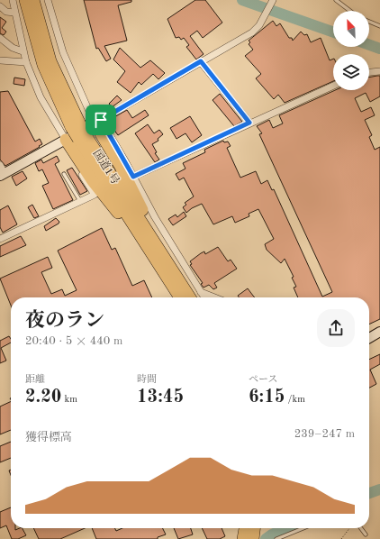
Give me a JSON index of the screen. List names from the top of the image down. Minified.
{"streets":{"highway":["国道1号"]},"north":"top left","page":{"heading":["夜のラン","20:40 · 5 × 440 m"],"stats":[["距離","2.20 km"],["時間","13:45"],["ペース","6:15 /km"]],"chart":["獲得標高","239–247 m"]}}
